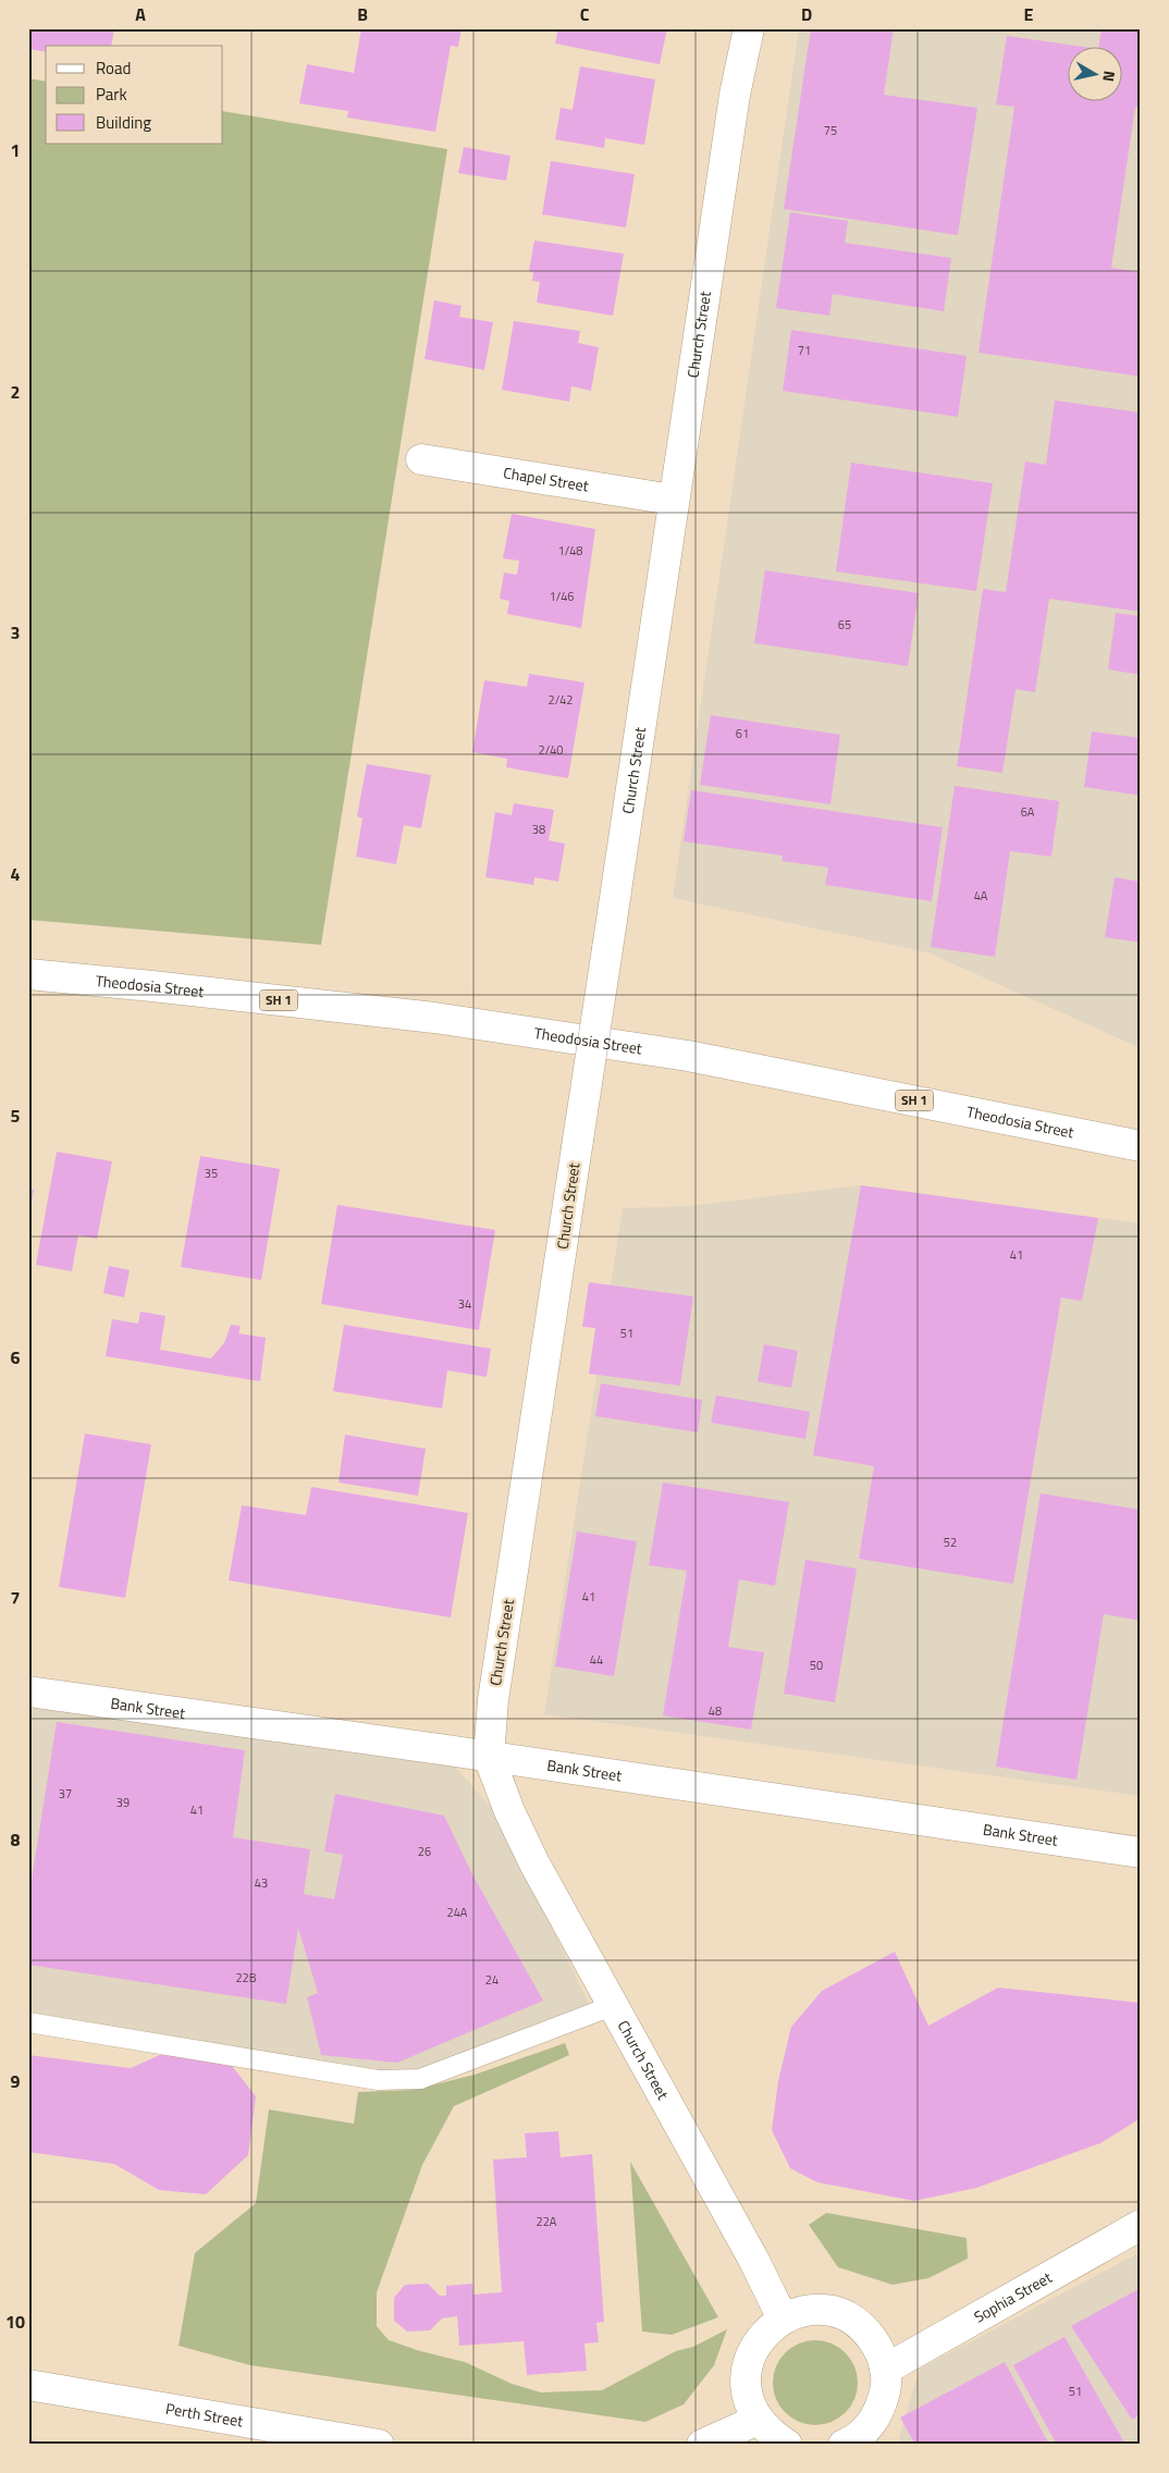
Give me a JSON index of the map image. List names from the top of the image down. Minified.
{"streets":{"main road":["Church Street","Chapel Street","Theodosia Street","SH 1","Bank Street","Sophia Street","Perth Street"]},"crossings":[["Church Street","Chapel Street"],["Church Street","Bank Street"]],"house_numbers":["75","71","1/48","1/46","65","2/42","61","2/40","6A","38","4A","35","41","34","51","52","41","44","50","48","37","39","41","26","43","24A","22B","24","22A","51"],"legend":["Road","Park","Building"],"north":"right","grid":{"columns":["A","B","C","D","E"],"rows":["1","2","3","4","5","6","7","8","9","10"]}}
